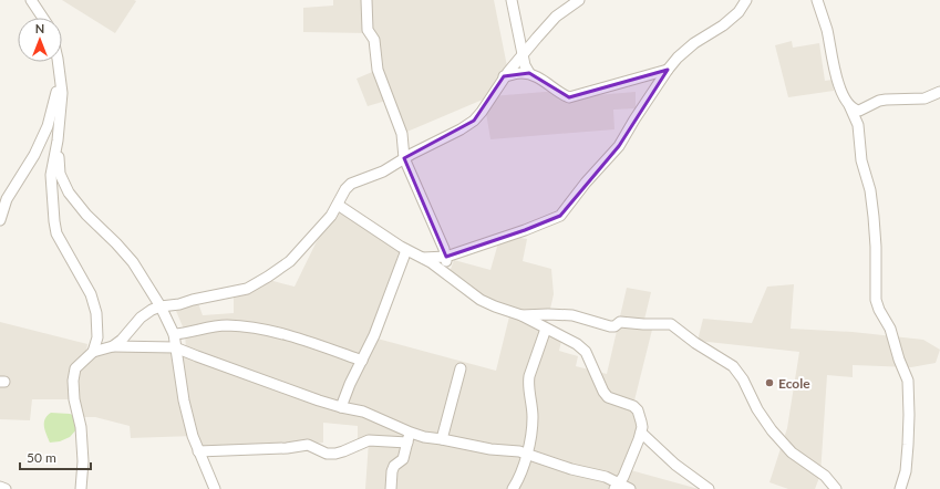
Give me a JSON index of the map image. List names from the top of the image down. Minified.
{"places":["Ecole"],"scale_bar":"50 m","north":"top"}
